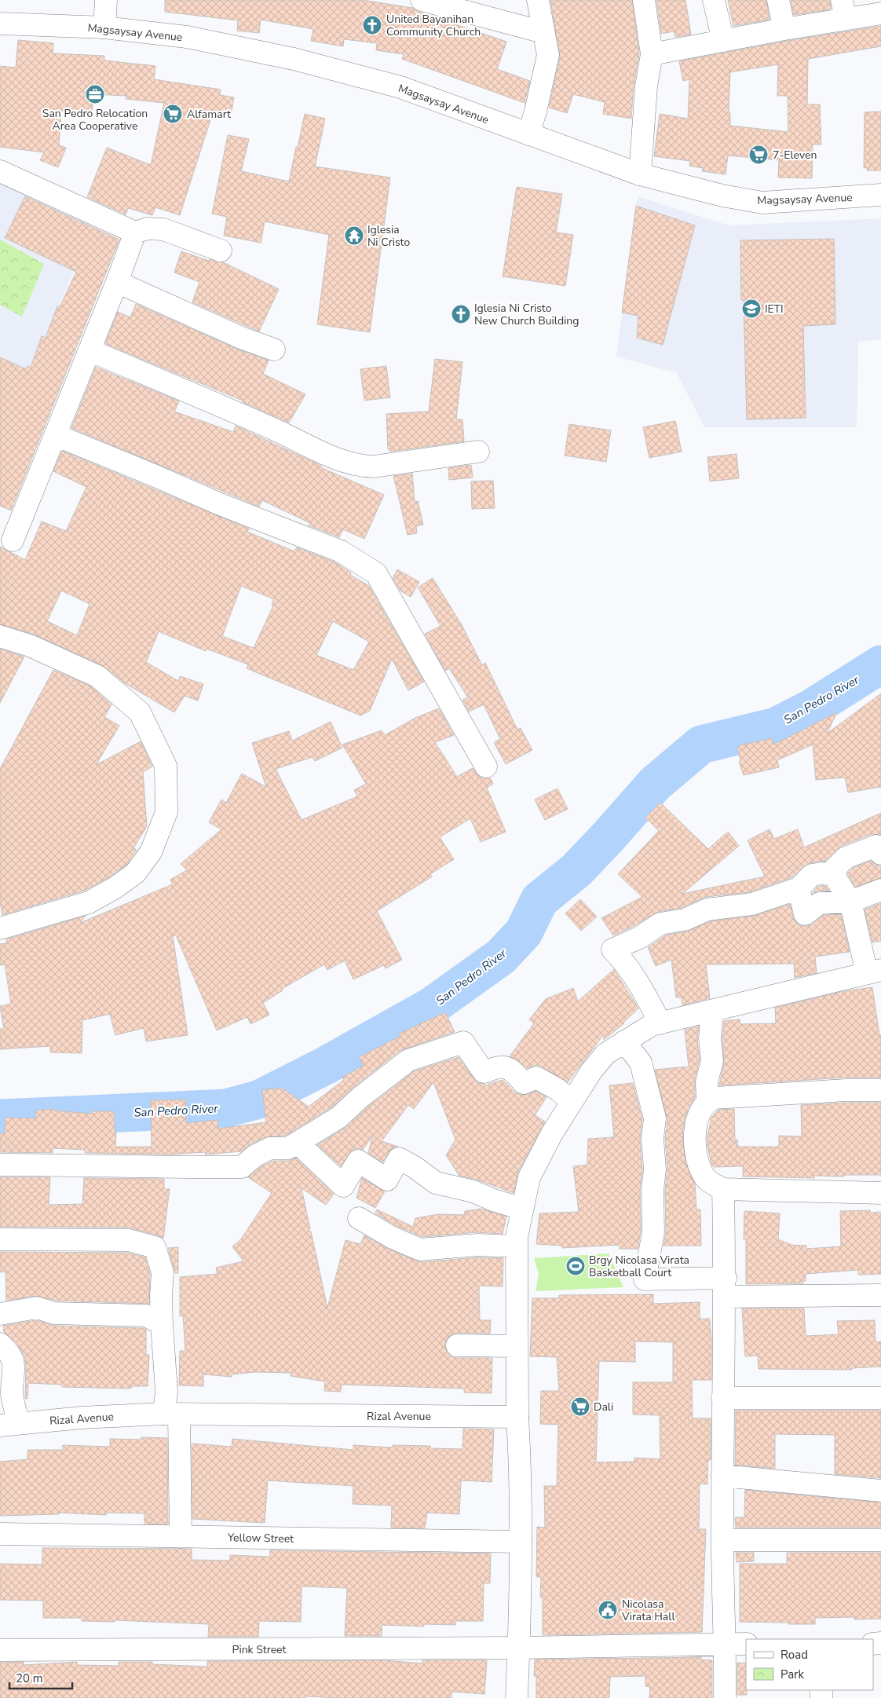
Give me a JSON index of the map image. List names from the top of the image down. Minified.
{"streets":{"street":["Magsaysay Avenue","Rizal Avenue","Yellow Street","Pink Street"]},"water":["San Pedro River"],"places":{"church":["United Bayanihan Community Church","Iglesia Ni Cristo New Church Building"],"office":["San Pedro Relocation Area Cooperative"],"supermarket":["Alfamart","7-Eleven","Dali"],"temple":["Iglesia Ni Cristo"],"school or university":["IETI"],"sports":["Brgy Nicolasa Virata Basketball Court"],"public building":["Nicolasa Virata Hall"]},"legend":["Road","Park"],"scale_bar":"20 m"}
